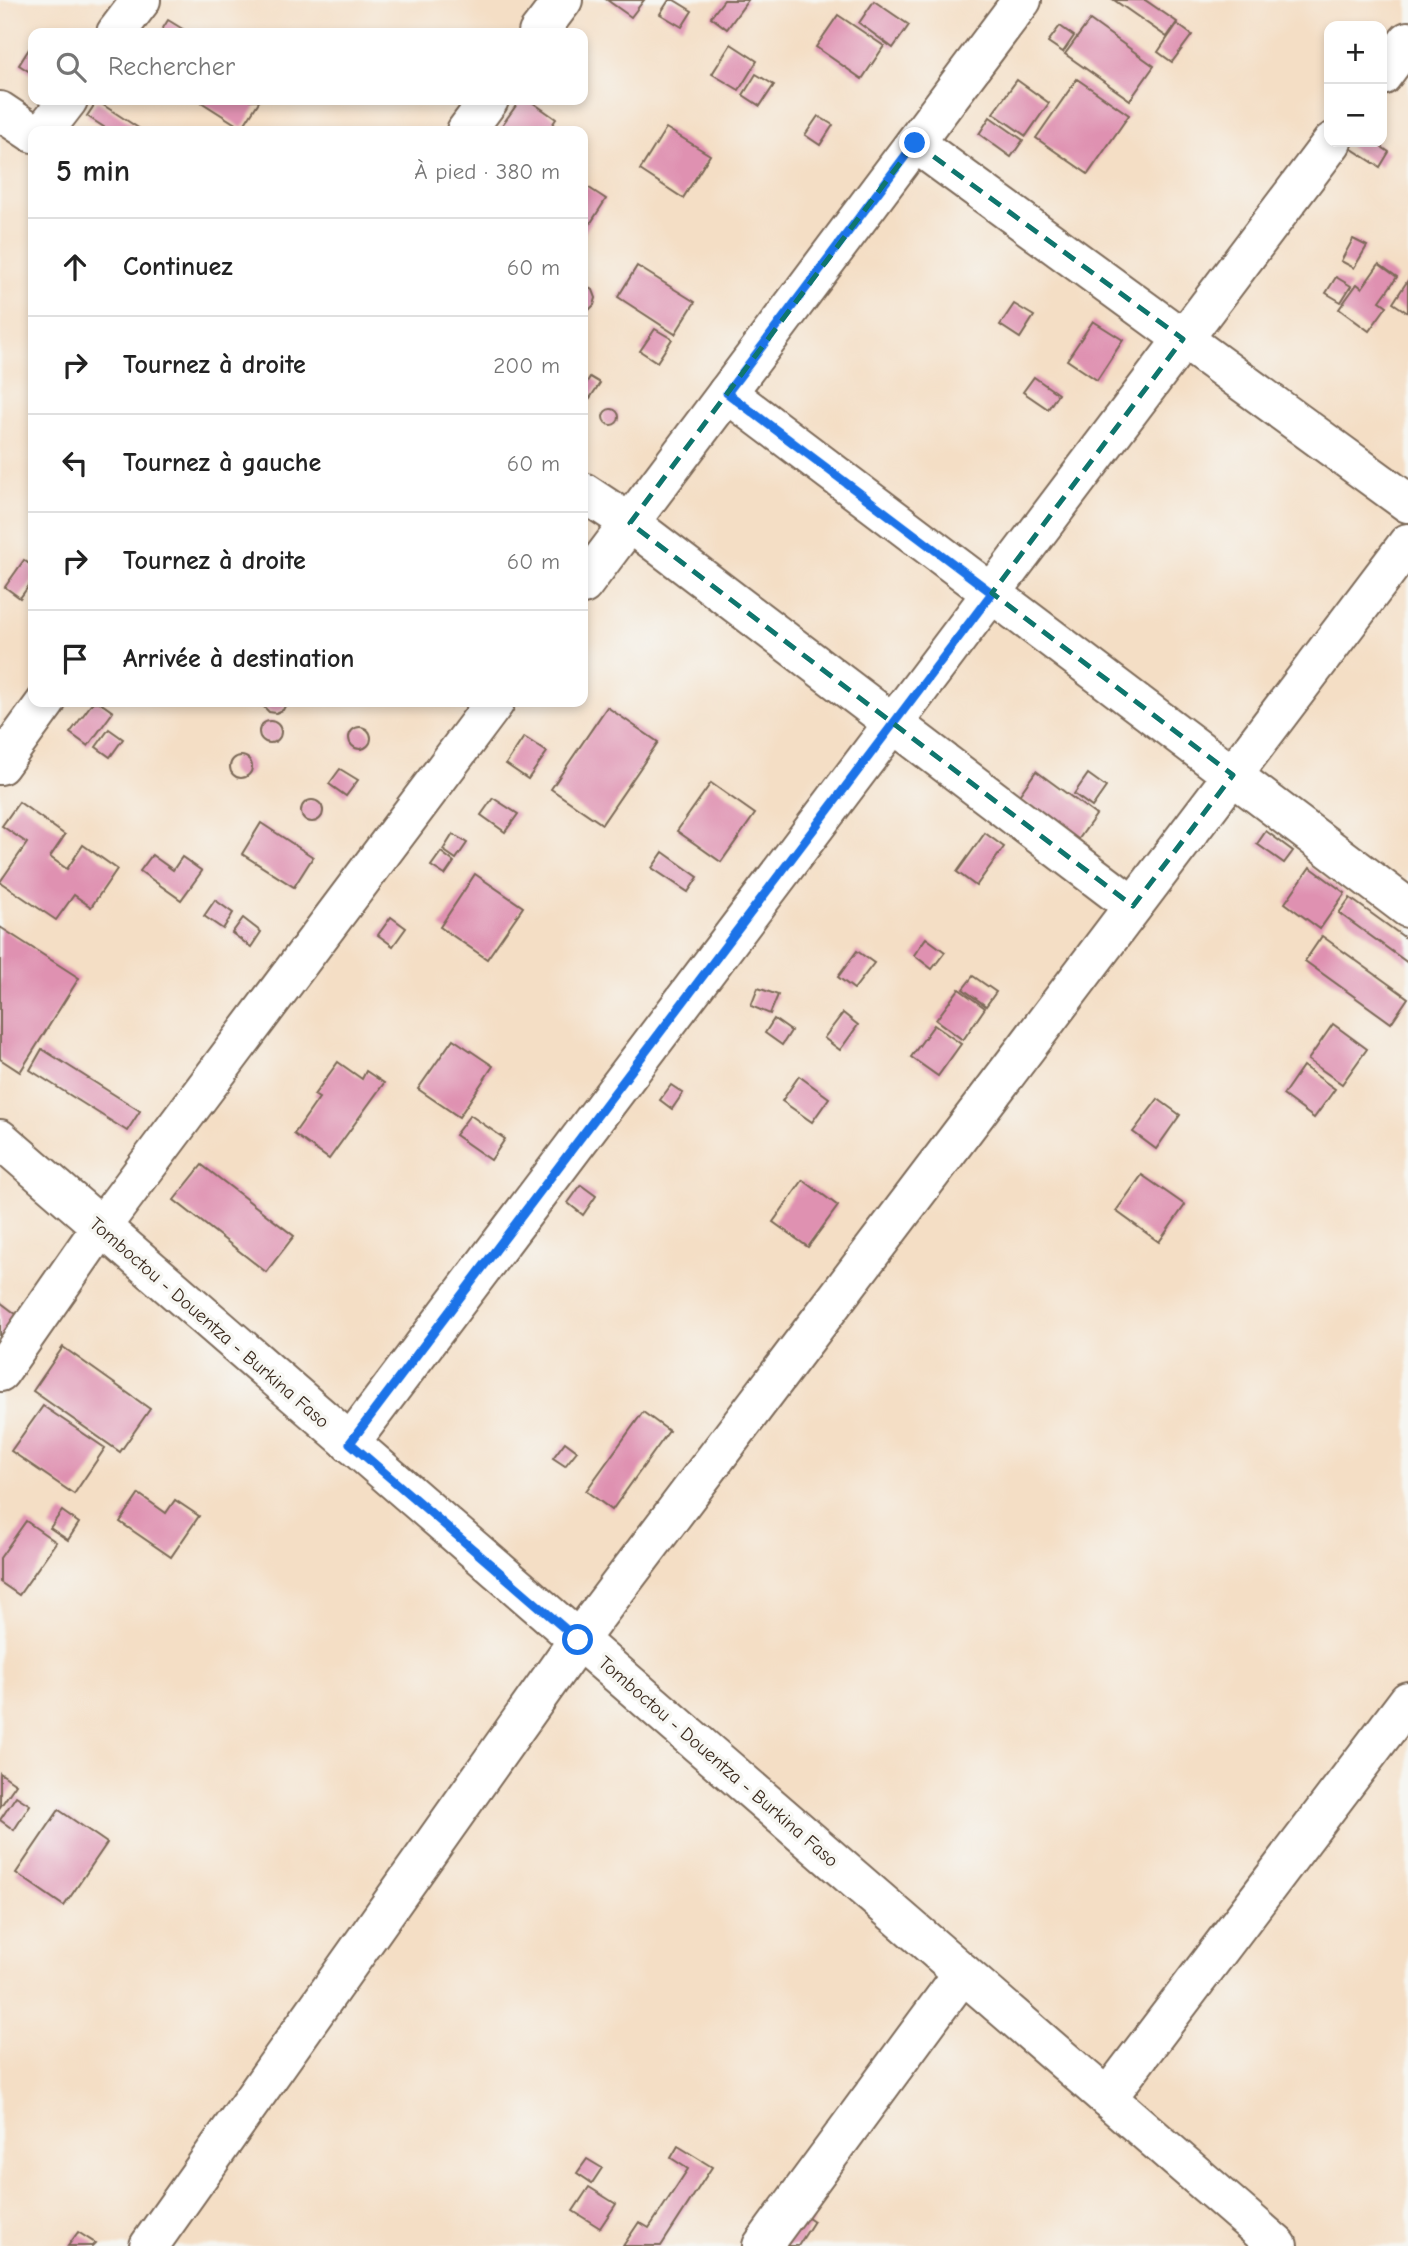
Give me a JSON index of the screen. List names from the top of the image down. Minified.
{"streets":{"street":["Tomboctou - Douentza - Burkina Faso"]},"page":{"map_buttons":["+","−"],"search":"Rechercher","heading":["5 min","À pied · 380 m"],"list":[["Continuez","60 m"],["Tournez à droite","200 m"],["Tournez à gauche","60 m"],["Tournez à droite","60 m"],"Arrivée à destination"]}}
